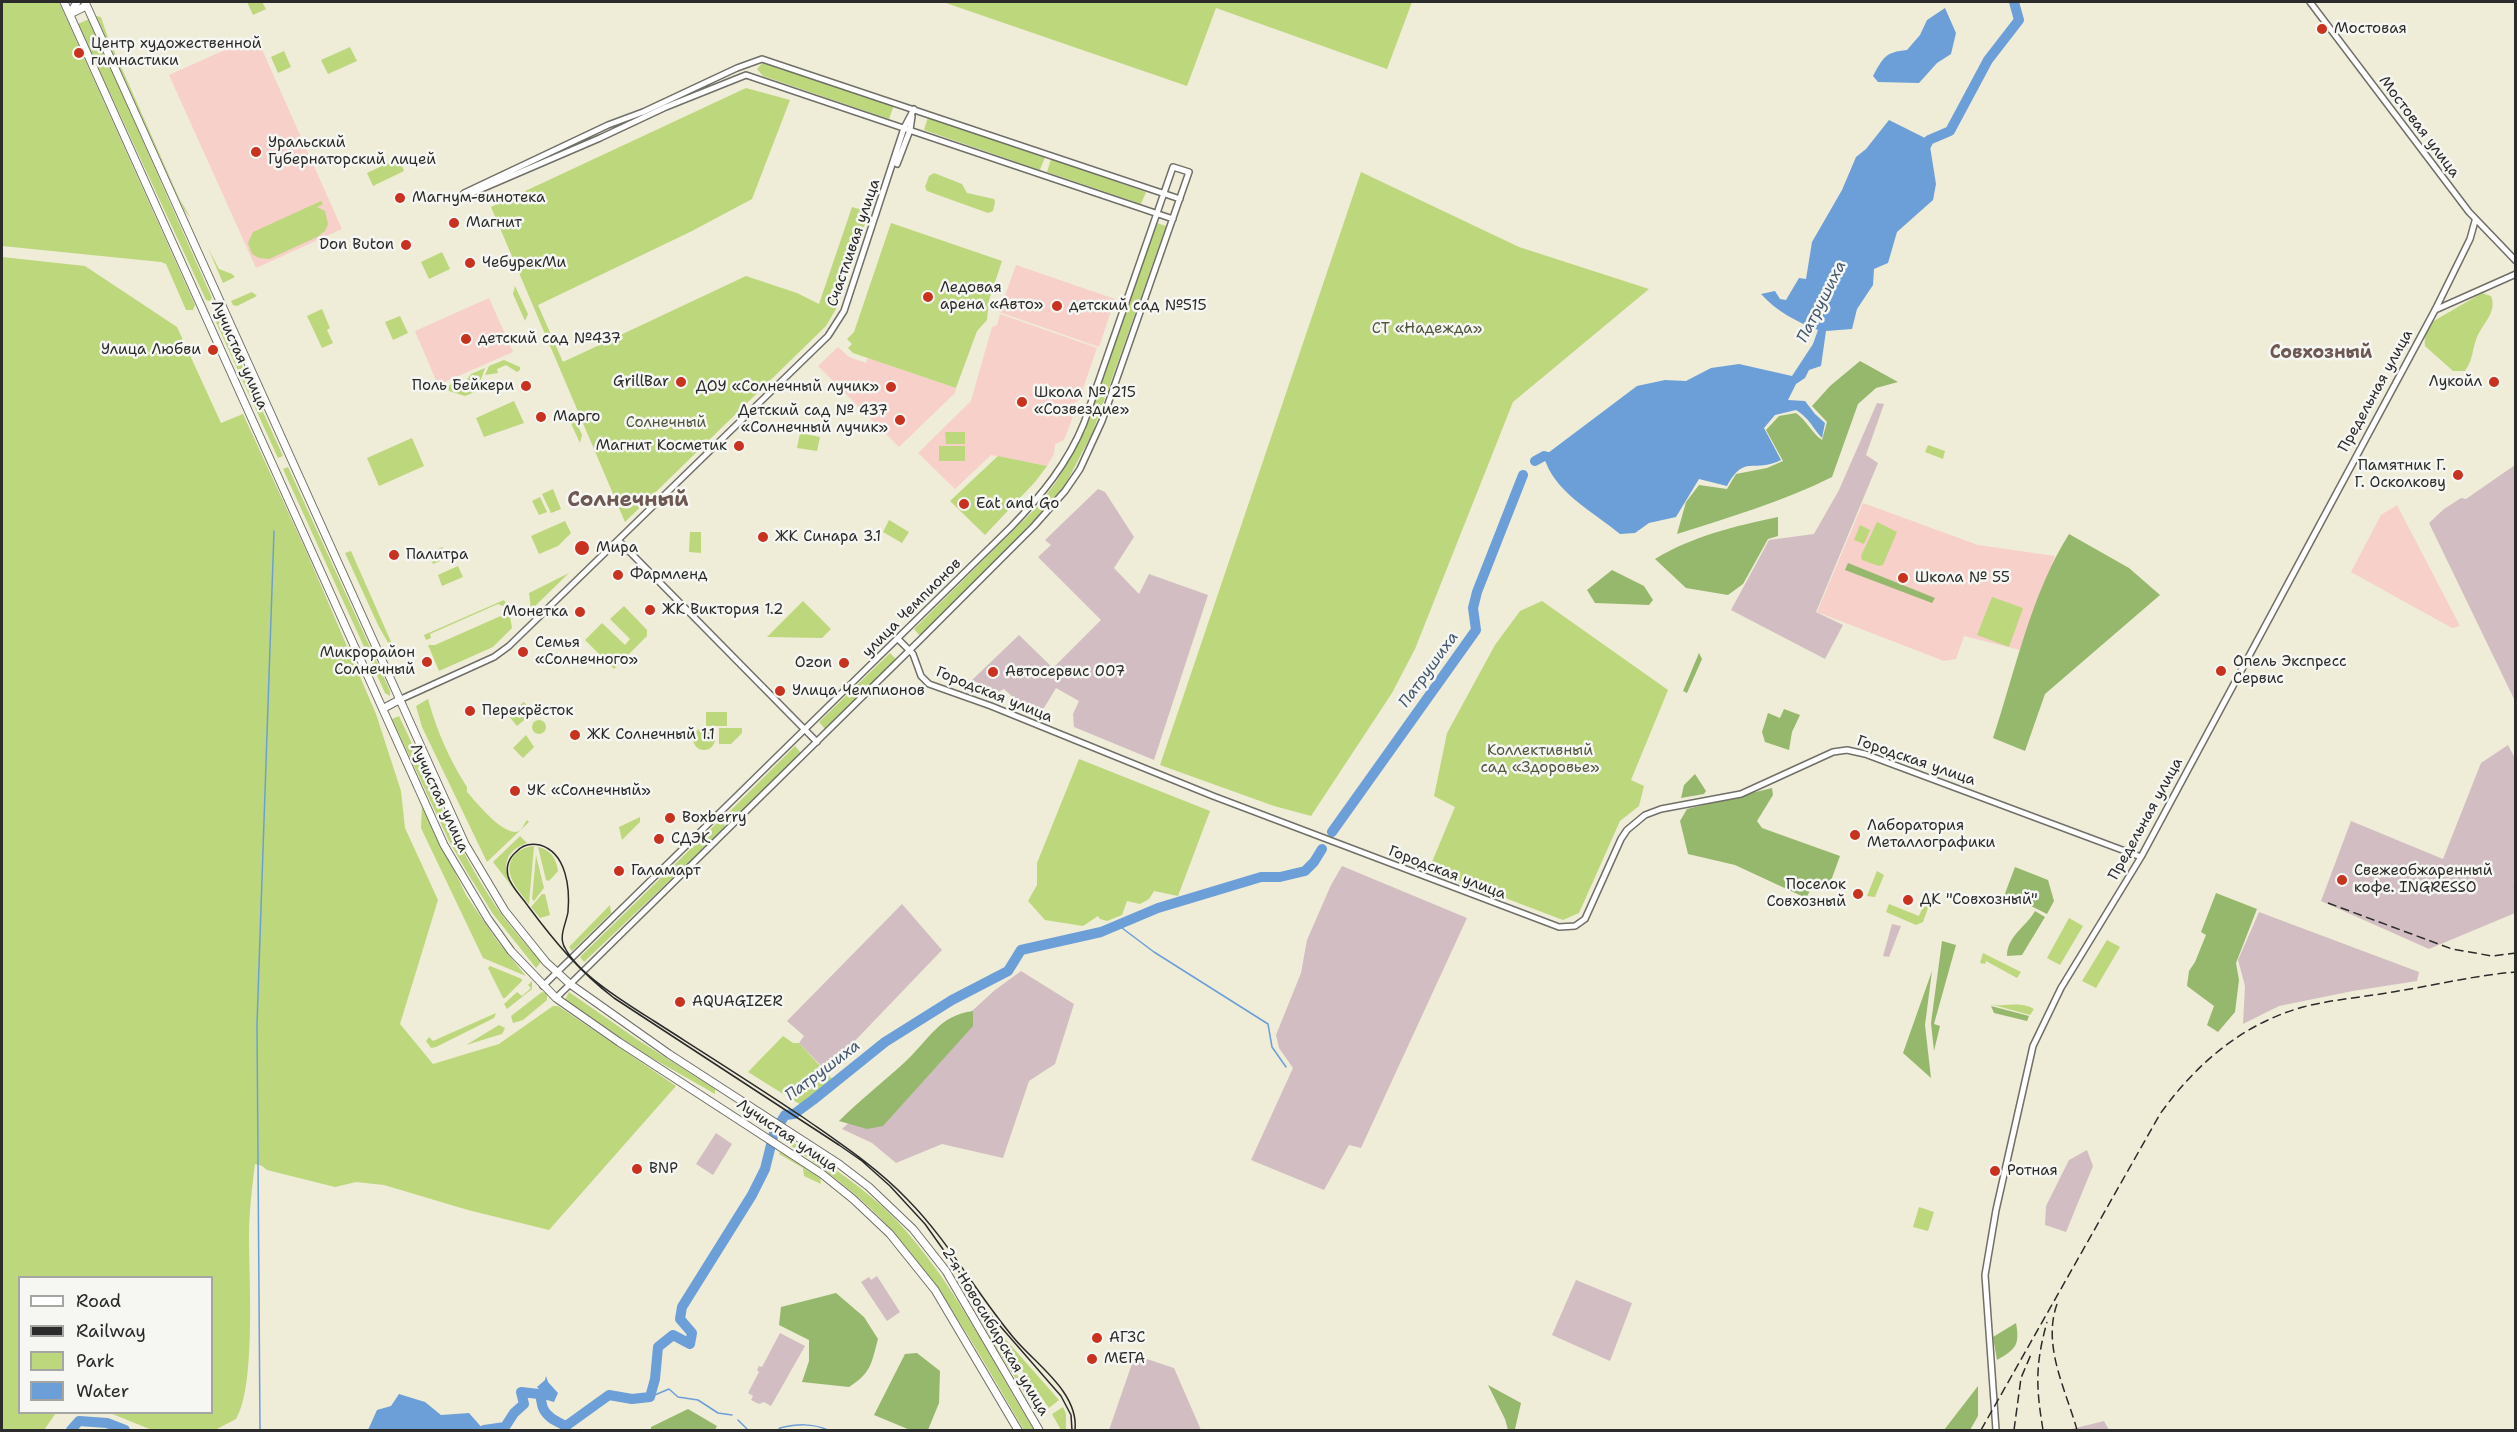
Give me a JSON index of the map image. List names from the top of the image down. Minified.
{"streets":{"main road":["Лучистая улица","2-я Новосибирская улица"],"street":["Мостовая улица","Счастливая улица","Предельная улица","улица Чемпионов","Городская улица"]},"crossings":[["Мостовая улица","Предельная улица"],["Счастливая улица","Лучистая улица"],["Лучистая улица","улица Чемпионов"],["Лучистая улица","2-я Новосибирская улица"],["Предельная улица","Городская улица"],["улица Чемпионов","Городская улица"]],"districts":["Совхозный","Солнечный"],"water":["Патрушиха"],"parks":["СТ «Надежда»","Солнечный","Коллективный сад «Здоровье»"],"places":["Мостовая","Центр художественной гимнастики","Уральский Губернаторский лицей","Магнум-винотека","Магнит","Don Buton","ЧебурекМи","Ледовая арена «Авто»","детский сад №515","детский сад №437","Улица Любви","GrillBar","Лукойл","Поль Бейкери","ДОУ «Солнечный лучик»","Школа № 215 «Созвездие»","Марго","Детский сад № 437 «Солнечный лучик»","Магнит Косметик","Памятник Г. Г. Осколкову","Eat and Go","ЖК Синара 3.1","Мира","Палитра","Фармленд","Школа № 55","ЖК Виктория 1.2","Монетка","Семья «Солнечного»","Микрорайон Солнечный","Ozon","Опель Экспресс Сервис","Автосервис 007","Улица Чемпионов","Перекрёсток","ЖК Солнечный 1.1","УК «Солнечный»","Boxberry","Лаборатория Металлографики","СДЭК","Галамарт","Свежеобжаренный кофе. INGRESSO","Поселок Совхозный","ДК \"Совхозный\"","AQUAGIZER","BNP","Ротная","АГЗС","МЕГА"],"legend":["Road","Railway","Park","Water"]}
